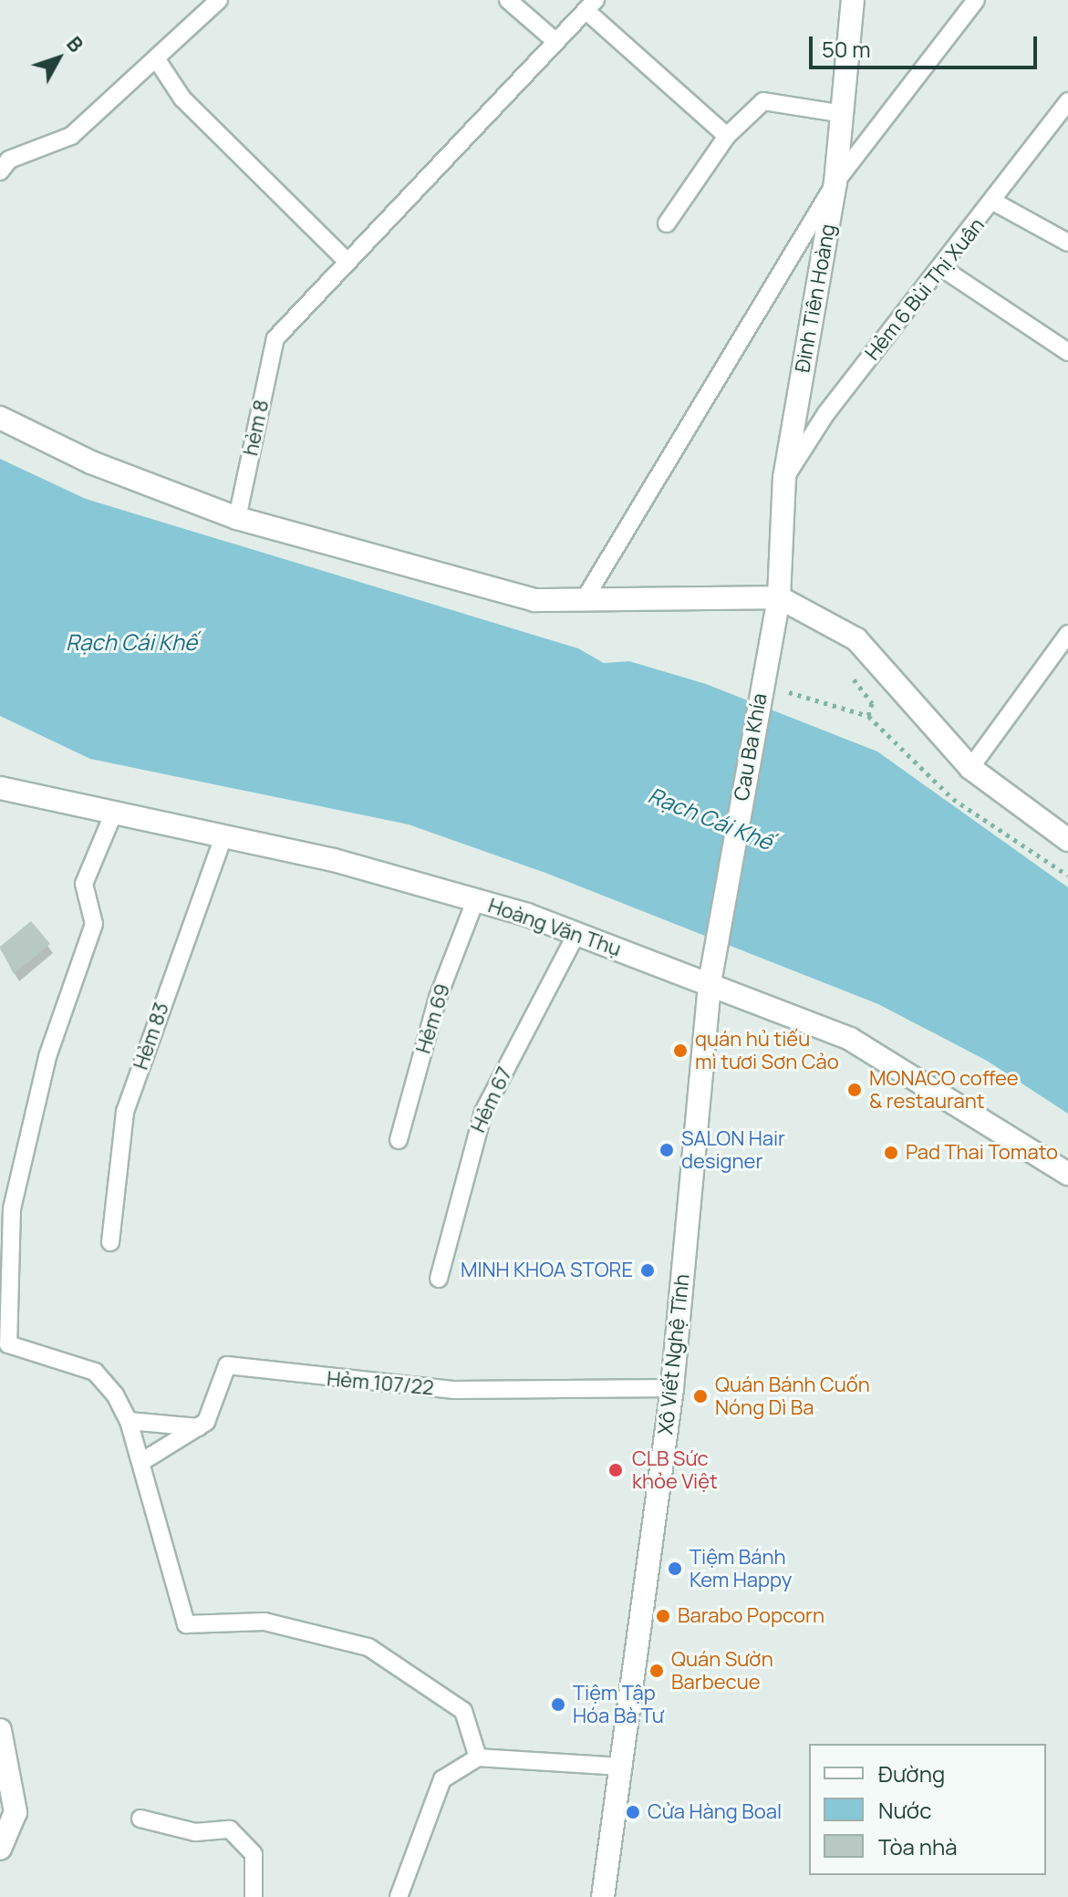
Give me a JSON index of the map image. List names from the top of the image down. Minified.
{"streets":{"street":["Đinh Tiên Hoàng","Cau Ba Khía","Hoàng Văn Thụ","Xô Viết Nghệ Tĩnh"],"lane":["Hẻm 6 Bùi Thị Xuân","hẻm 8","Hẻm 69","Hẻm 83","Hẻm 67","Hẻm 107/22"]},"crossings":[["Hẻm 6 Bùi Thị Xuân","Đinh Tiên Hoàng"],["Đinh Tiên Hoàng","Cau Ba Khía"],["Cau Ba Khía","Hoàng Văn Thụ"],["Cau Ba Khía","Xô Viết Nghệ Tĩnh"],["Hoàng Văn Thụ","Hẻm 69"],["Hoàng Văn Thụ","Hẻm 83"],["Hoàng Văn Thụ","Hẻm 67"],["Hoàng Văn Thụ","Xô Viết Nghệ Tĩnh"],["Xô Viết Nghệ Tĩnh","Hẻm 107/22"]],"water":["Rạch Cái Khế"],"places":["quán hủ tiếu mì tươi Sơn Cảo","MONACO coffee & restaurant","SALON Hair designer","Pad Thai Tomato","MINH KHOA STORE","Quán Bánh Cuốn Nóng Dì Ba","CLB Sức khỏe Việt","Tiệm Bánh Kem Happy","Barabo Popcorn","Quán Sườn Barbecue","Tiệm Tập Hóa Bà Tư","Cửa Hàng Boal"],"legend":["Đường","Nước","Tòa nhà"],"scale_bar":"50 m","north":"top right"}
